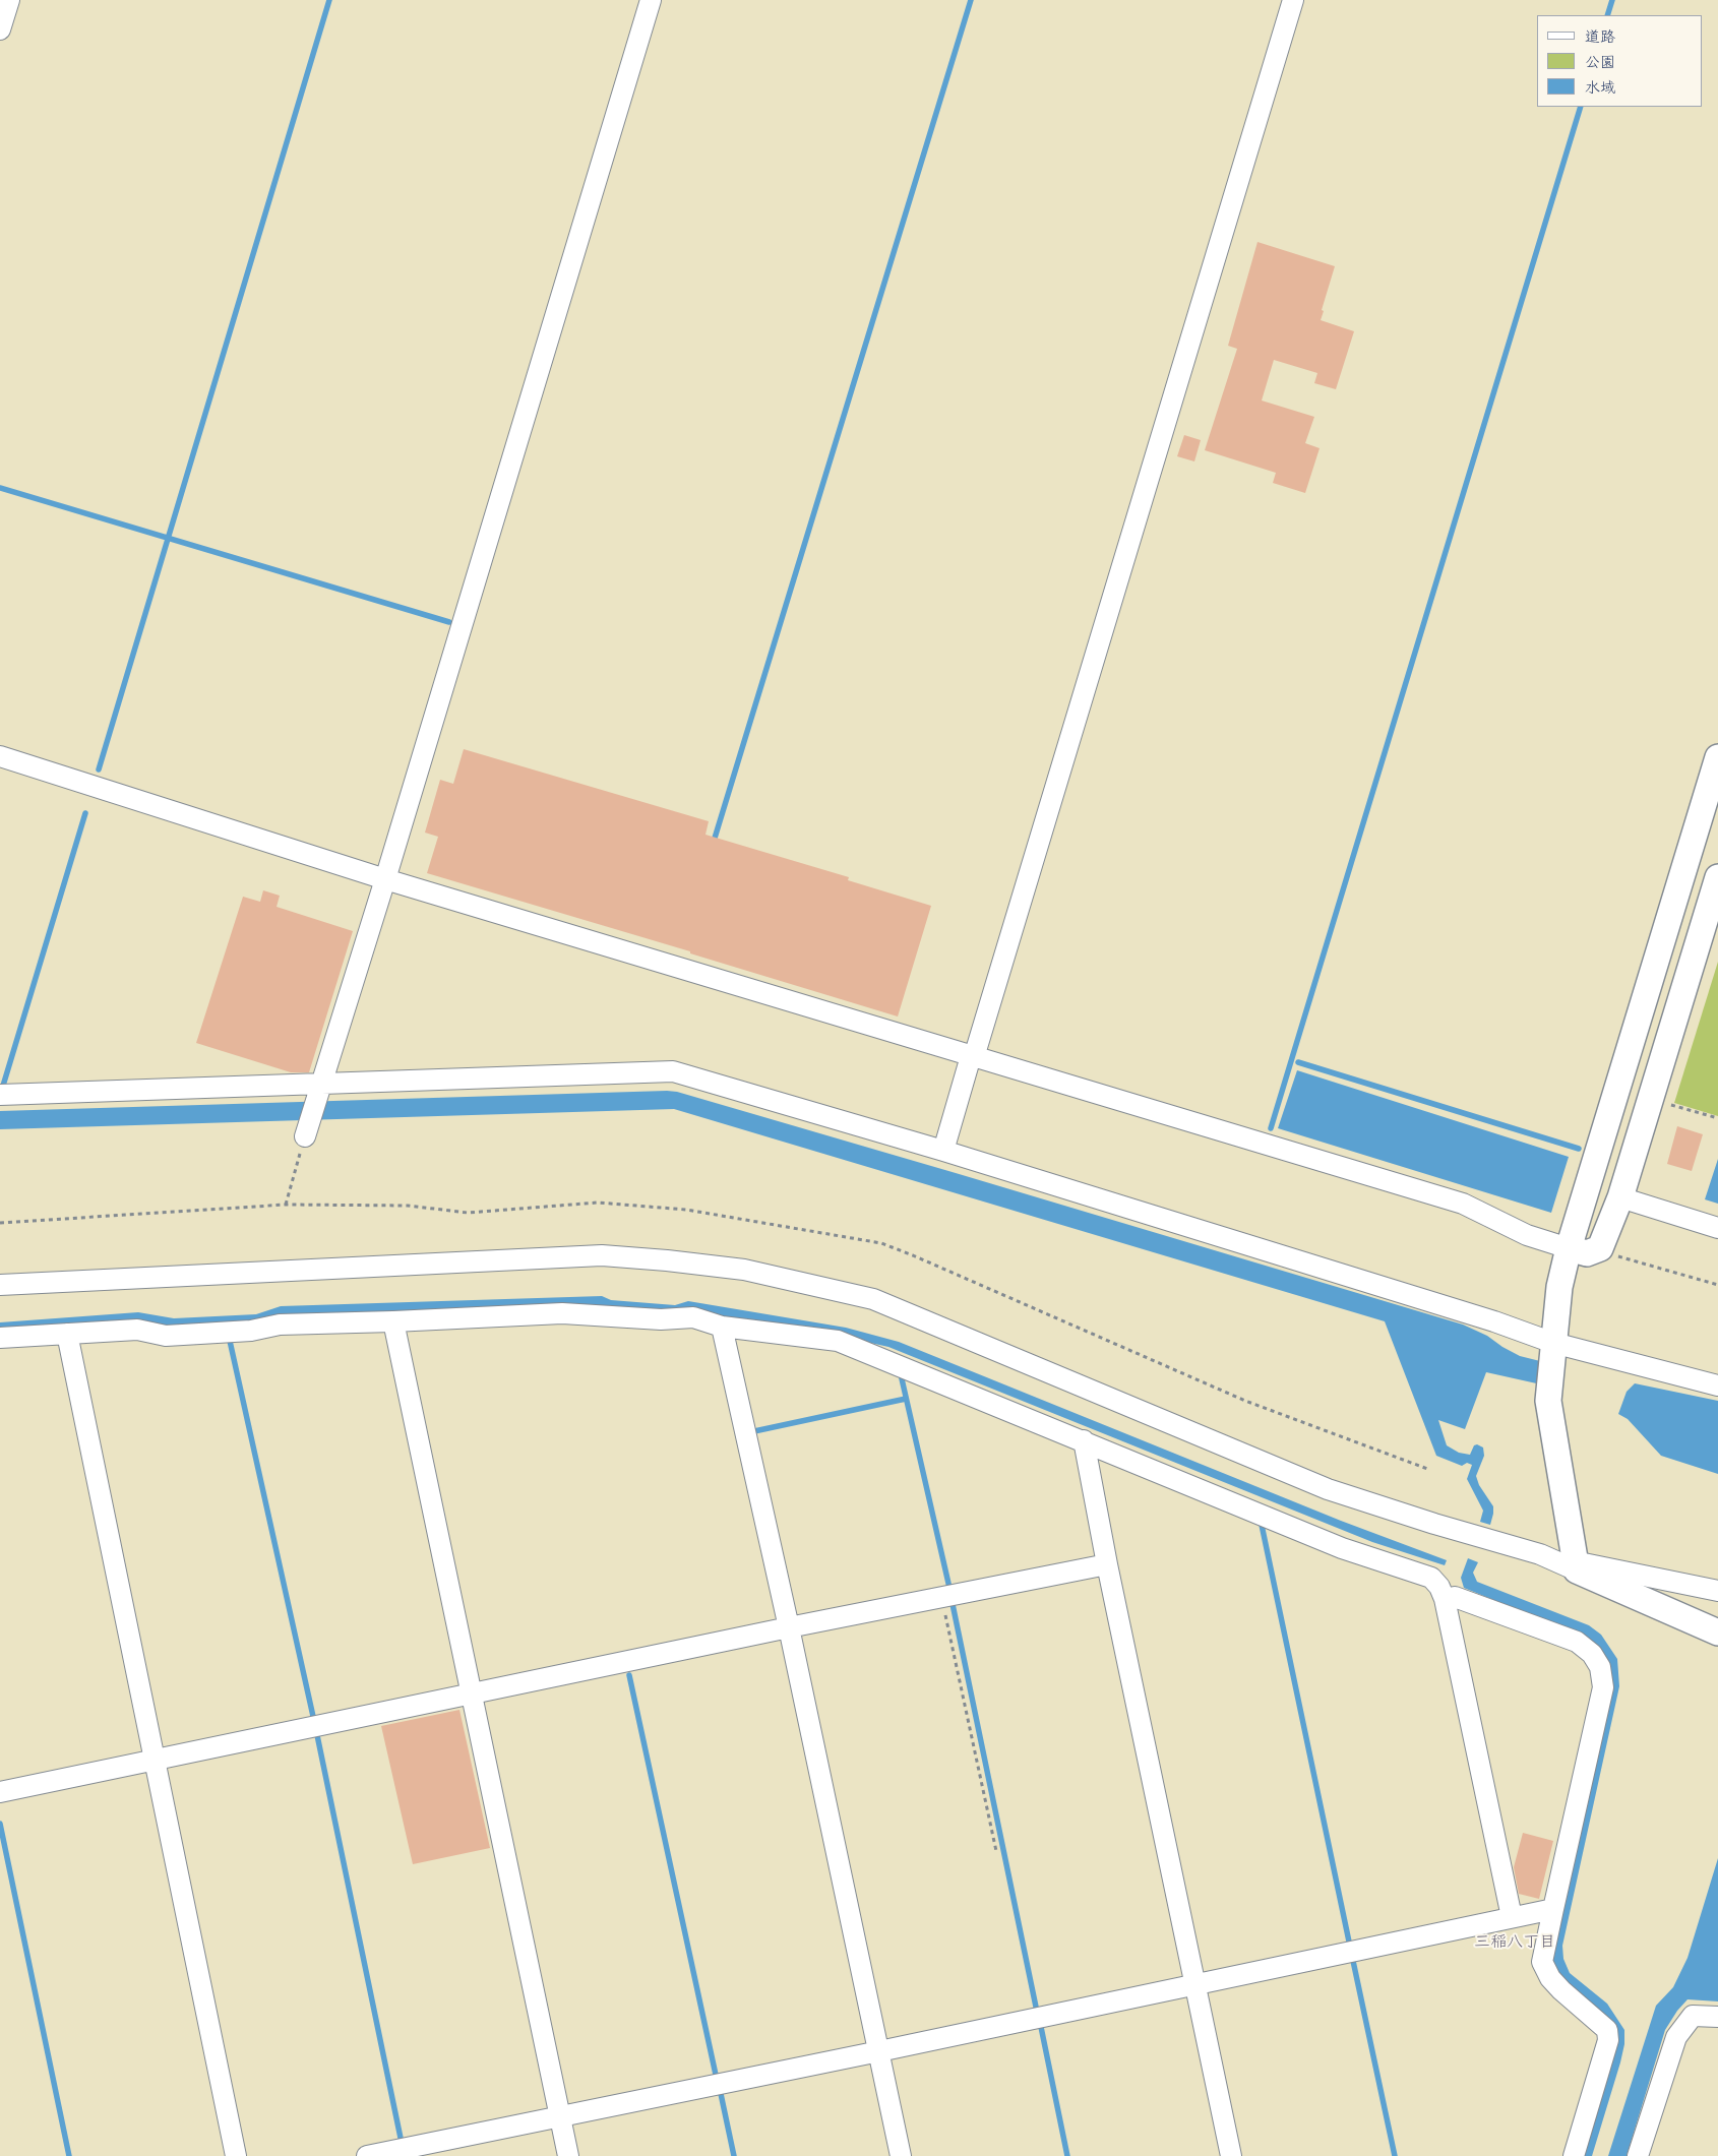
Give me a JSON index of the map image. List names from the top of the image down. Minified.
{"districts":["三稲八丁目"],"legend":["道路","公園","水域"]}
